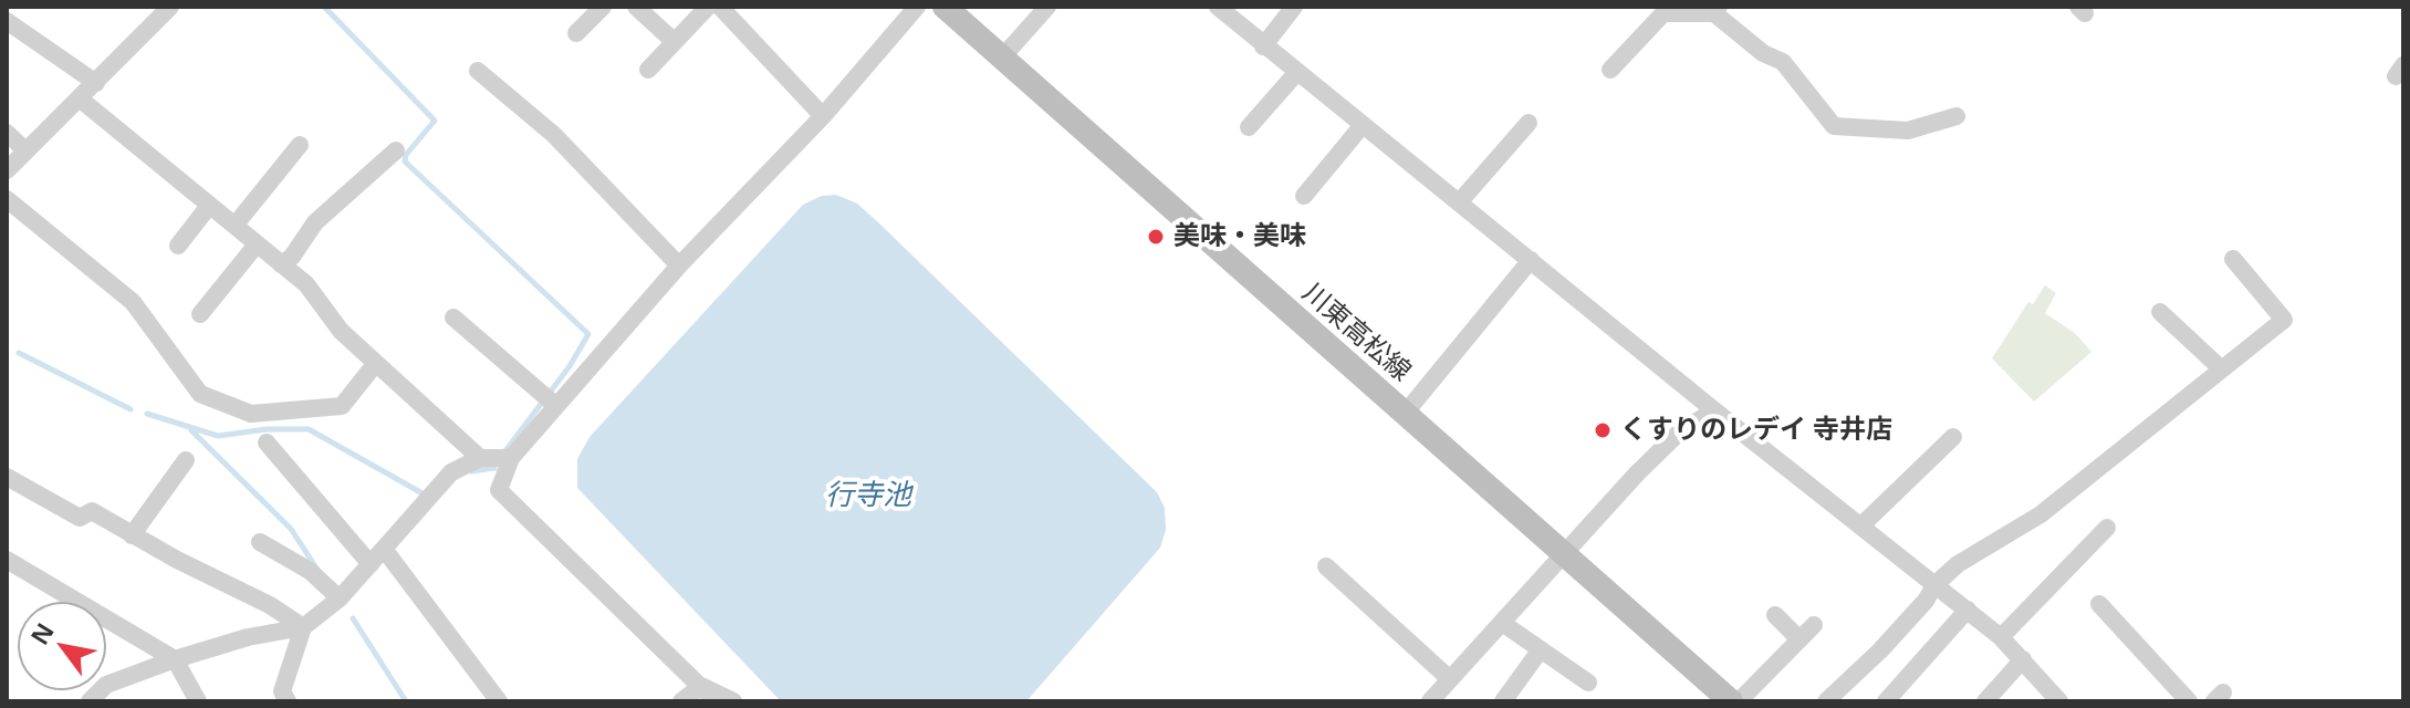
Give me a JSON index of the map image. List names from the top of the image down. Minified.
{"streets":{"main road":["川東高松線"]},"water":["行寺池"],"places":["美味・美味","くすりのレデイ 寺井店"],"north":"top left"}
